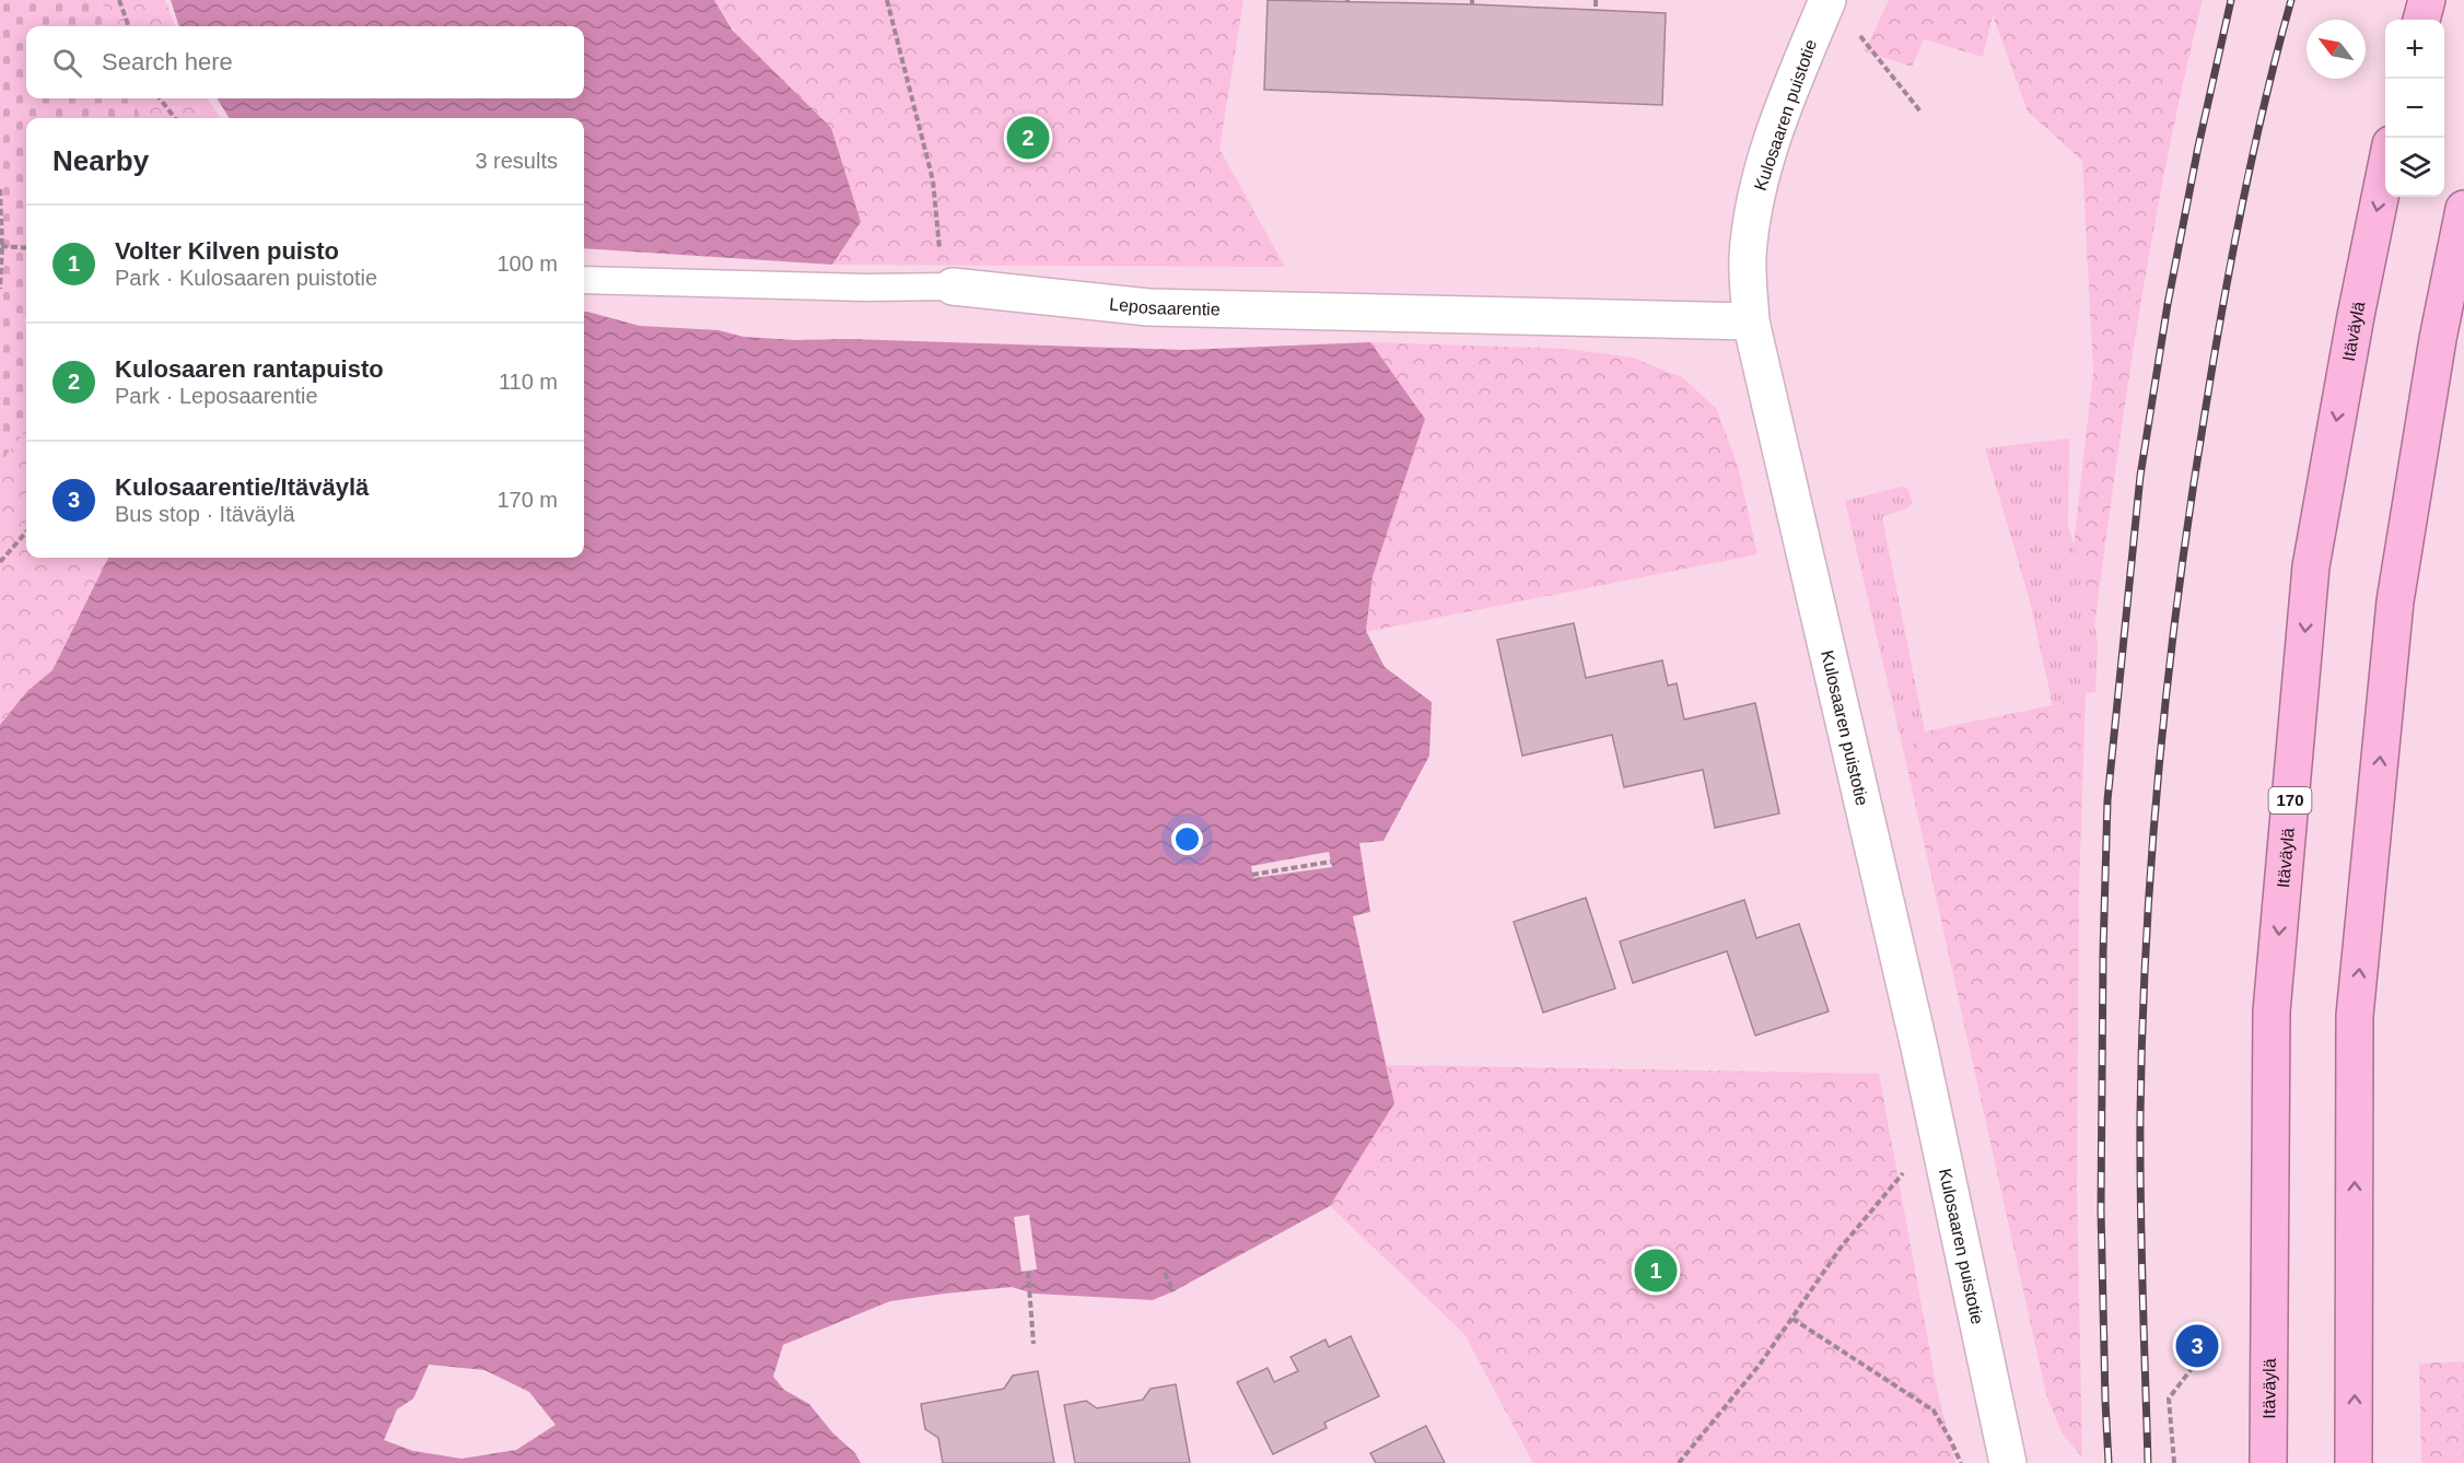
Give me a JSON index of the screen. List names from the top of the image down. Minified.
{"streets":{"highway":["Itäväylä","170"],"street":["Kulosaaren puistotie","Leposaarentie"]},"crossings":[["Kulosaaren puistotie","Leposaarentie"]],"north":"top left","page":{"map_buttons":["+","−"],"search":"Search here","pins":["2","1","3"],"heading":["Nearby","3 results"],"list":[{"mark":"1","name":"Volter Kilven puisto","note":"Park · Kulosaaren puistotie","value":"100 m"},{"mark":"2","name":"Kulosaaren rantapuisto","note":"Park · Leposaarentie","value":"110 m"},{"mark":"3","name":"Kulosaarentie/Itäväylä","note":"Bus stop · Itäväylä","value":"170 m"}]}}
